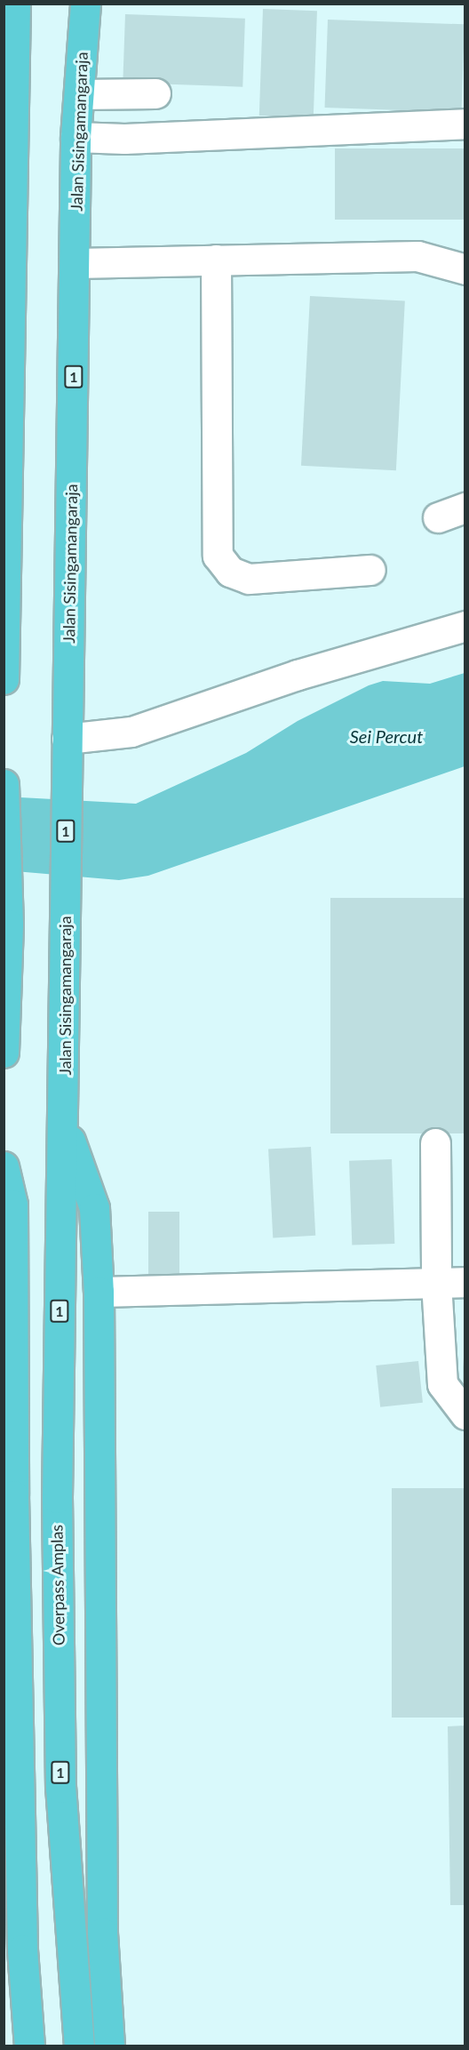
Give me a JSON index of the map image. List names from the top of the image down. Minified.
{"streets":{"highway":["Jalan Sisingamangaraja","1","Overpass Amplas"]},"crossings":[["Jalan Sisingamangaraja","Overpass Amplas"]],"water":["Sei Percut"]}
